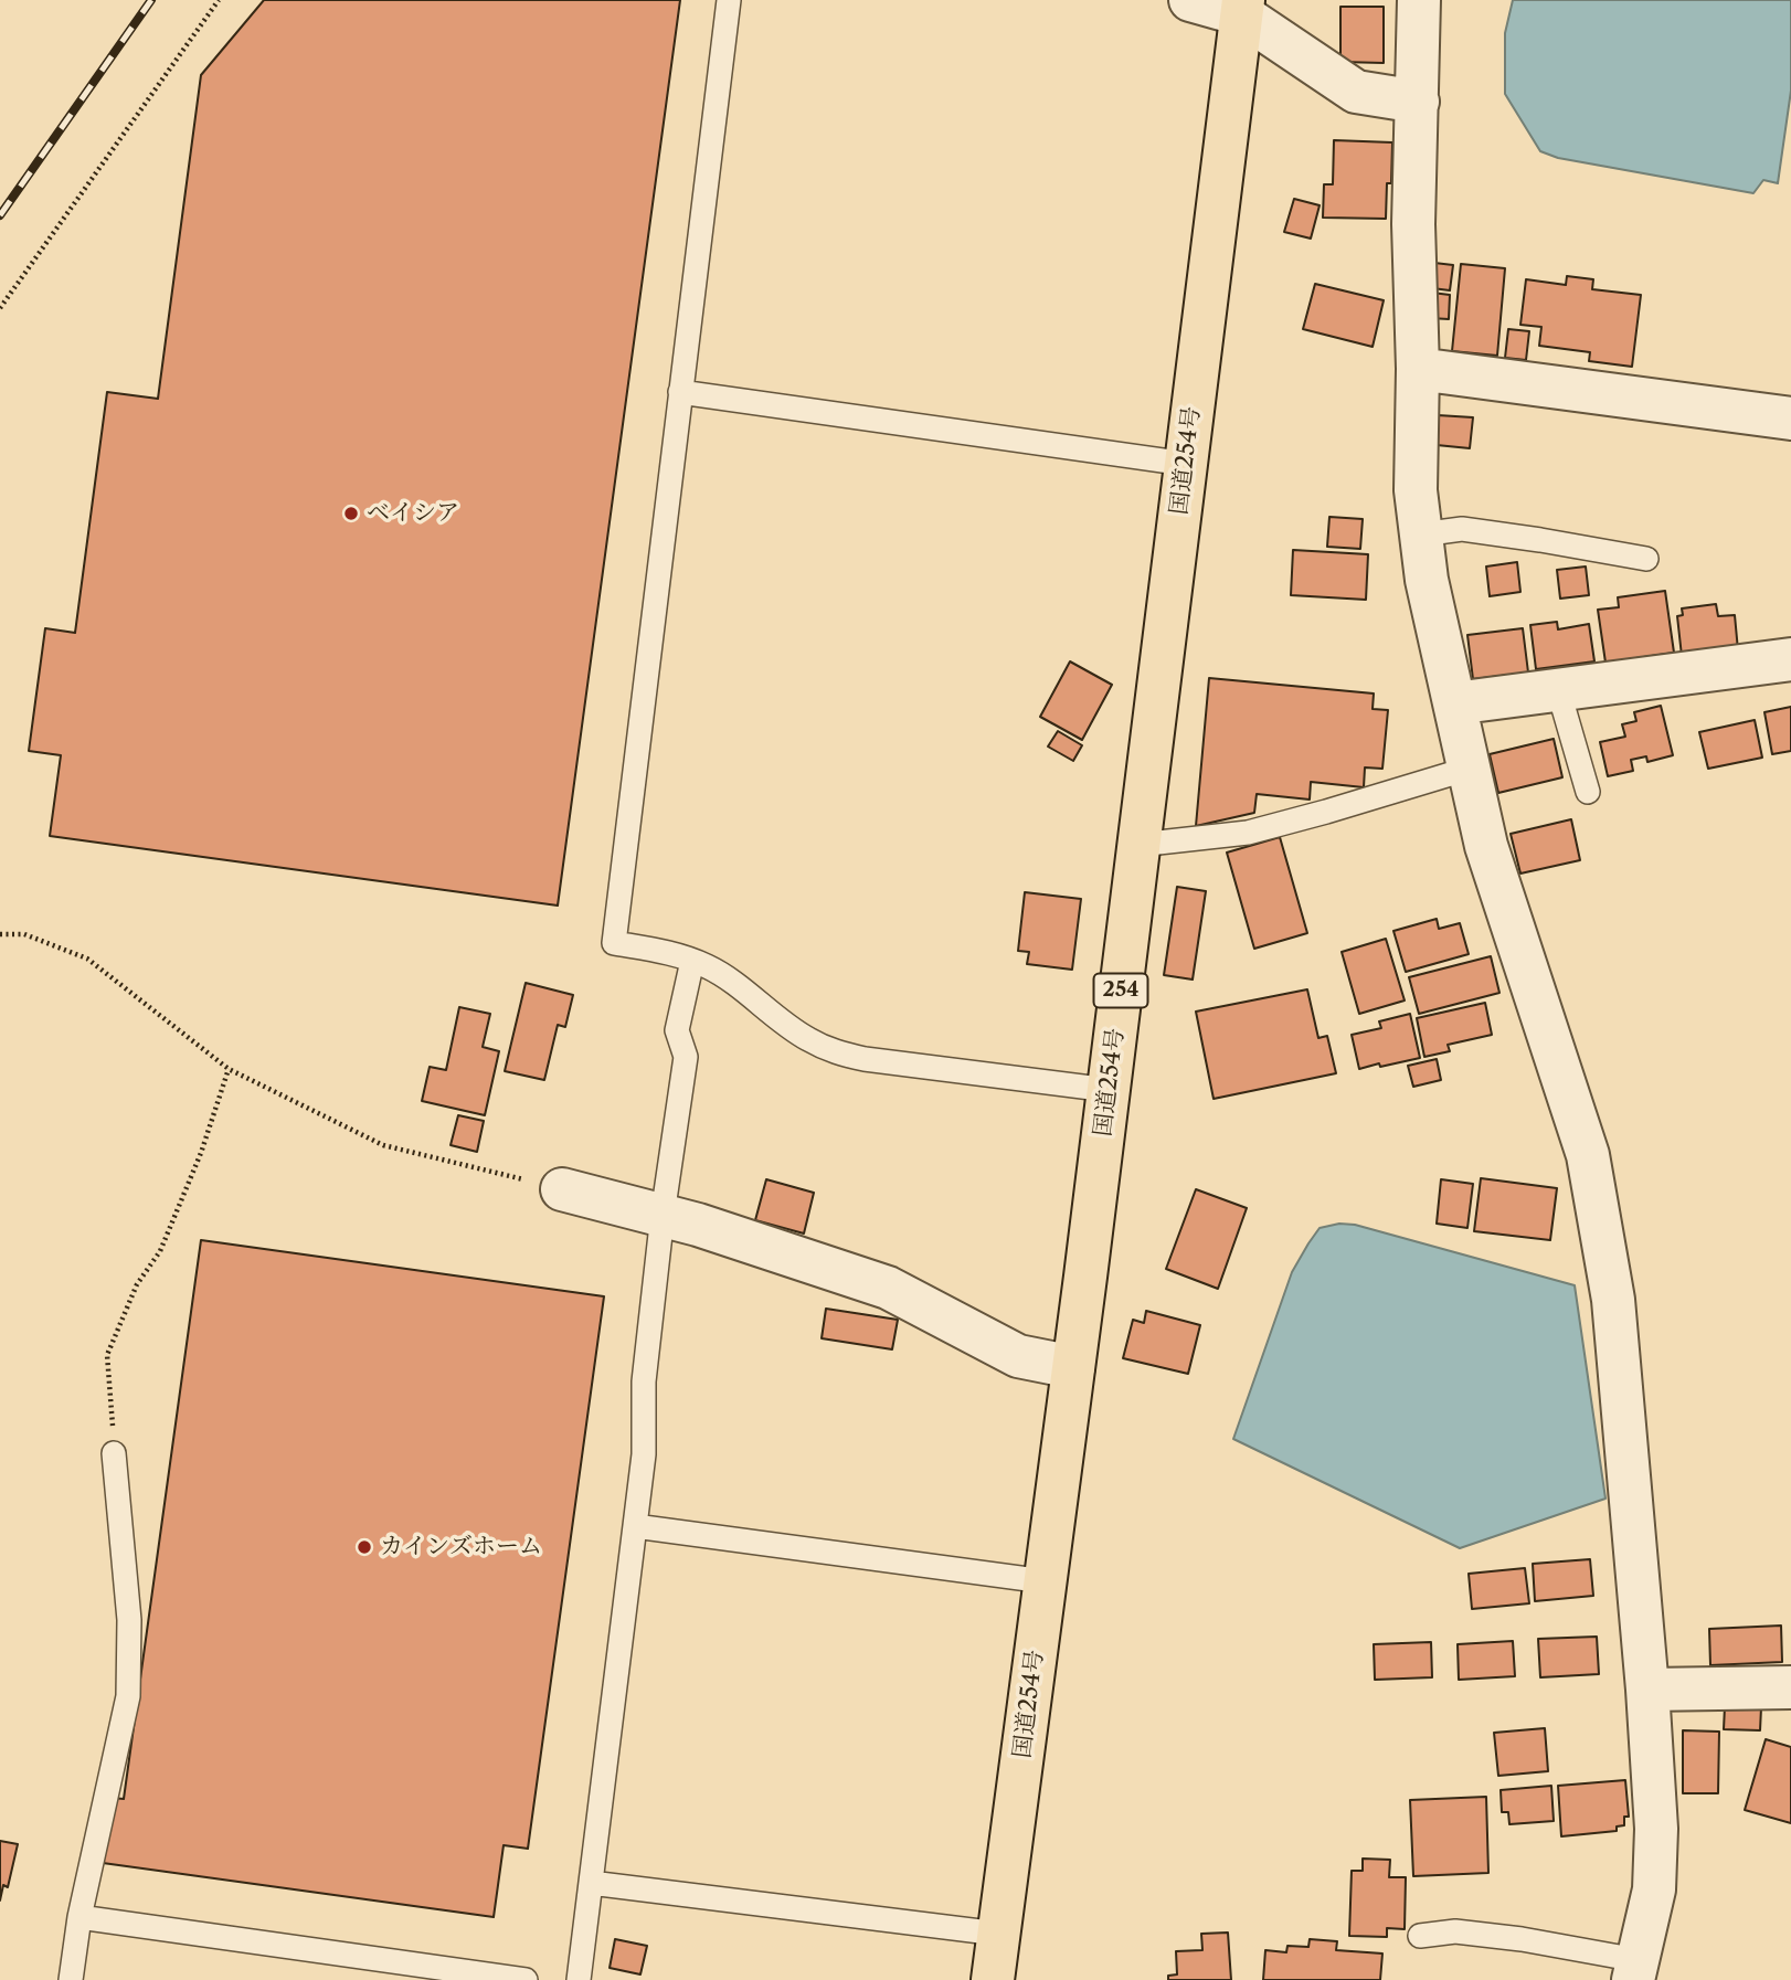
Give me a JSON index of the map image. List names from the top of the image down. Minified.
{"streets":{"highway":["国道254号","254"]},"places":["ベイシア","カインズホーム"]}
